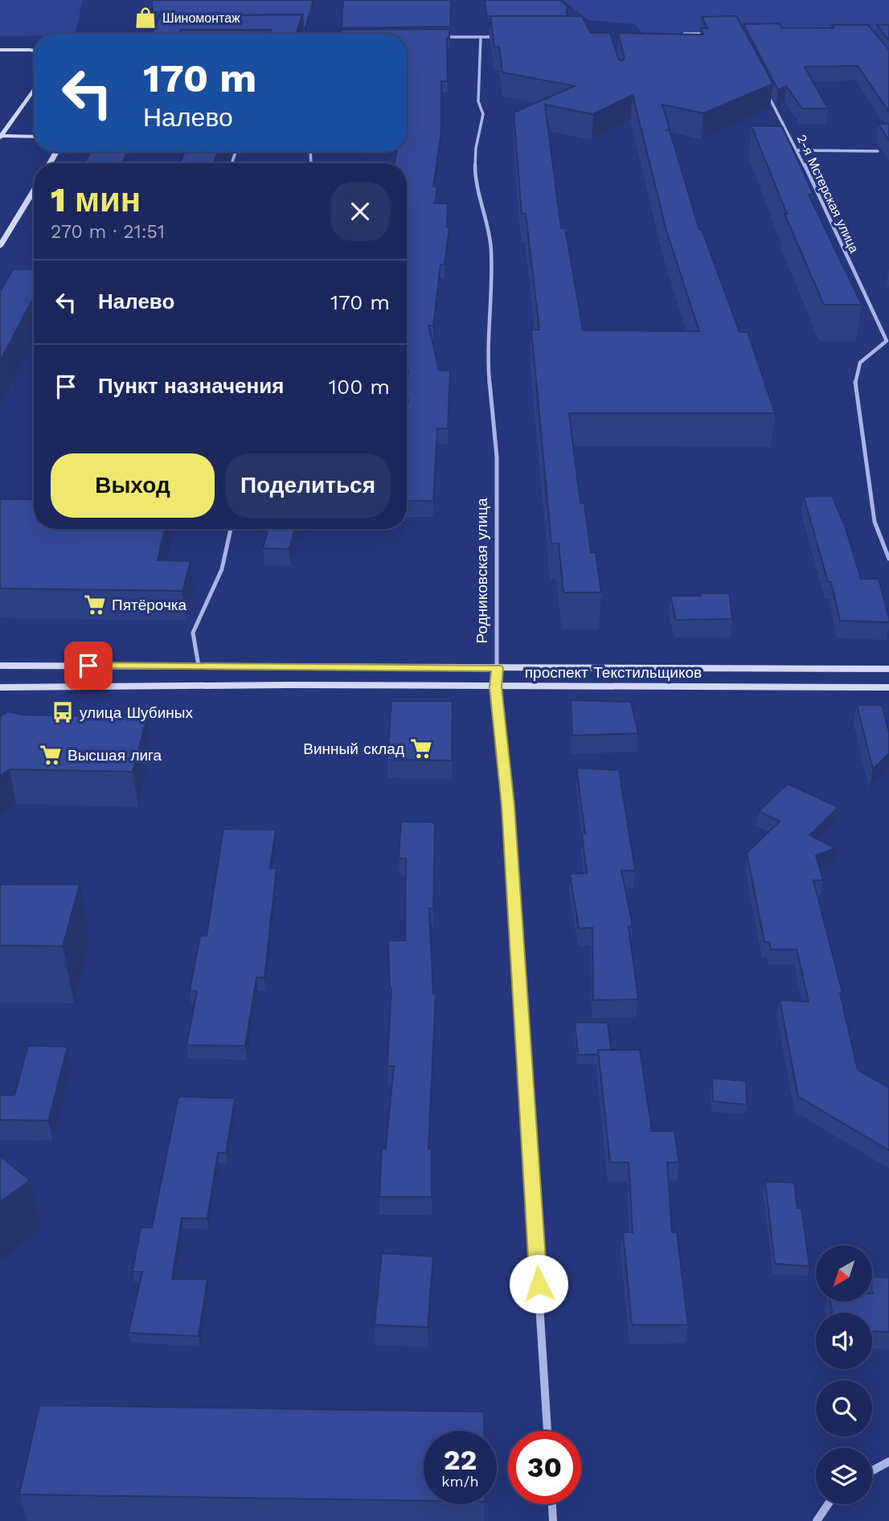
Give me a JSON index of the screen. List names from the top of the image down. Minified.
{"streets":{"main road":["Родниковская улица","проспект Текстильщиков"],"street":["2-я Мстерская улица"]},"crossings":[["Родниковская улица","проспект Текстильщиков"]],"places":{"shop":["Шиномонтаж"],"supermarket":["Пятёрочка","Винный склад","Высшая лига"],"bus stop":["улица Шубиных"]},"north":"bottom left","page":{"turn":["170 m","Налево"],"heading":["1 мин","270 m · 21:51"],"list":[{"name":"Налево","value":"170 m"},{"name":"Пункт назначения","value":"100 m"}],"buttons":["Выход","Поделиться"],"speed":"22 km/h","limit":"30"}}
